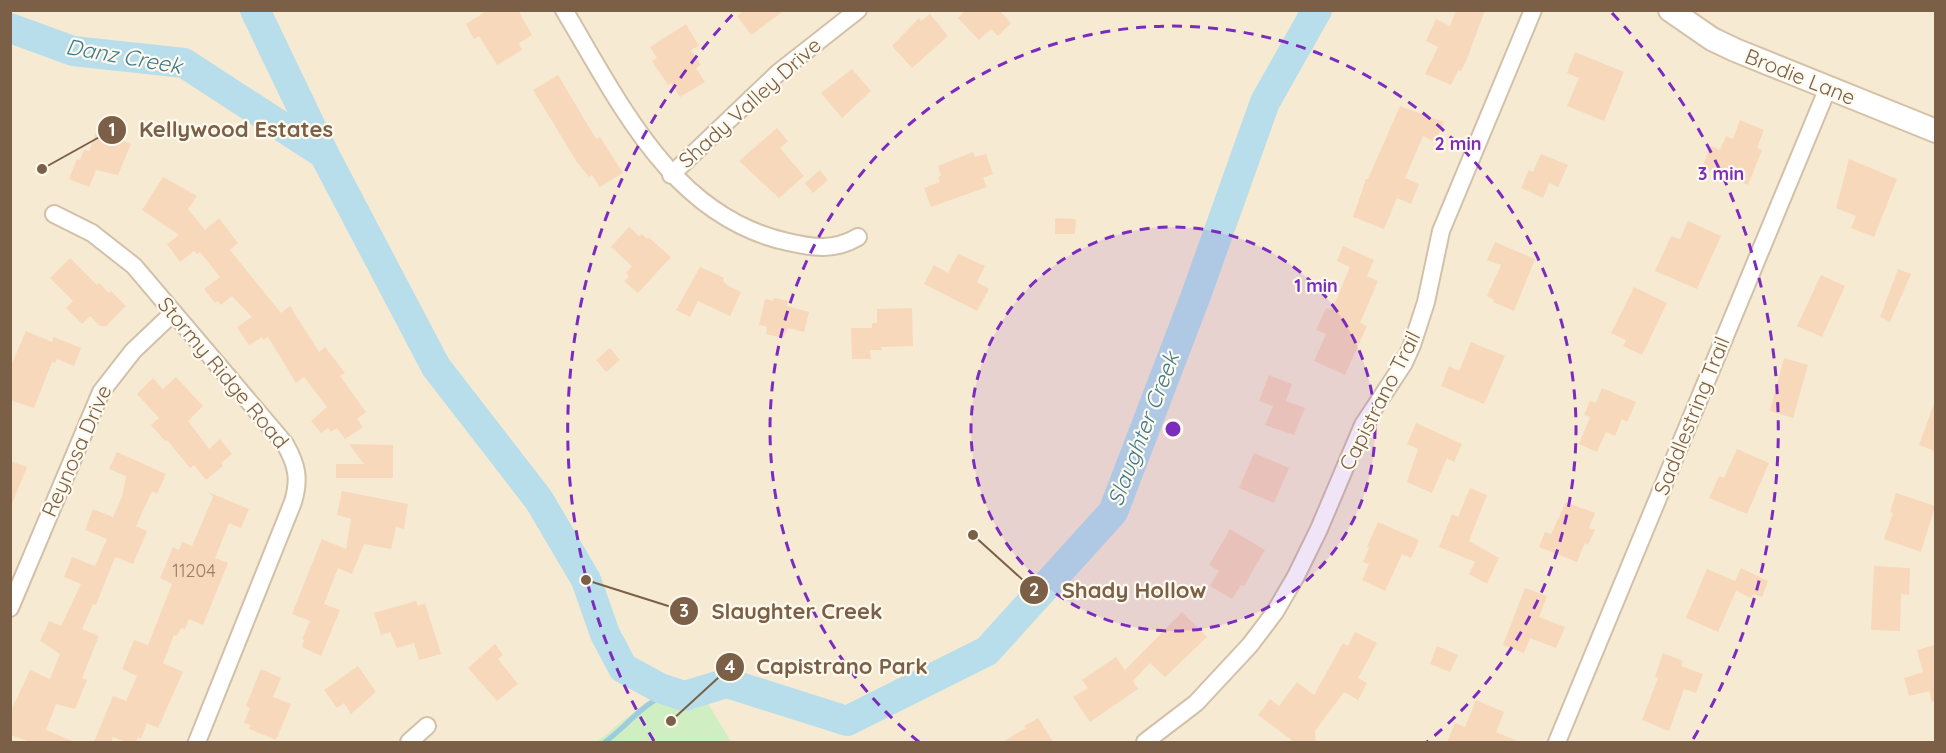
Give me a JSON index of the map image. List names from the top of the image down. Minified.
{"streets":{"main road":["Brodie Lane"],"street":["Shady Valley Drive","Stormy Ridge Road","Capistrano Trail","Saddlestring Trail","Reynosa Drive"]},"crossings":[["Brodie Lane","Saddlestring Trail"],["Stormy Ridge Road","Reynosa Drive"]],"water":["Danz Creek","Slaughter Creek"],"places":["Kellywood Estates","Shady Hollow","Slaughter Creek","Capistrano Park"],"house_numbers":["11204"],"rings":["2 min","3 min","1 min"]}
